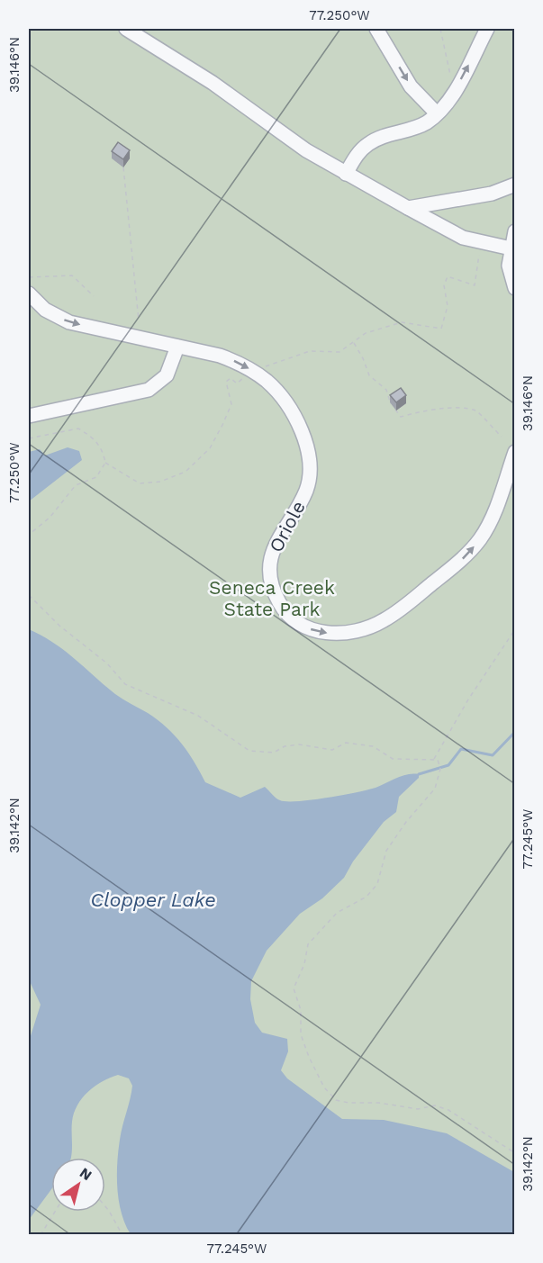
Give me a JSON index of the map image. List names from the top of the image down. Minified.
{"streets":{"lane":["Oriole"]},"water":["Clopper Lake"],"parks":["Seneca Creek State Park"],"north":"top right","coordinates":["77.250°W","39.146°N","39.142°N","77.245°W"]}
